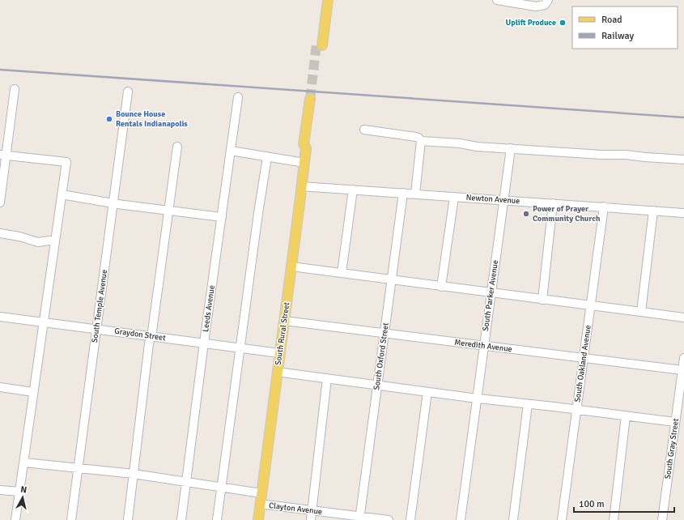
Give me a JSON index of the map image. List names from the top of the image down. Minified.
{"streets":{"main road":["South Rural Street"],"street":["Newton Avenue","South Parker Avenue","South Temple Avenue","Leeds Avenue","Graydon Street","Meredith Avenue","South Oxford Street","South Oakland Avenue","South Gray Street","Clayton Avenue"]},"crossings":[["Newton Avenue","South Parker Avenue"],["Newton Avenue","South Rural Street"],["Newton Avenue","South Oxford Street"],["Newton Avenue","South Oakland Avenue"],["South Parker Avenue","Meredith Avenue"],["South Temple Avenue","Graydon Street"],["Leeds Avenue","Graydon Street"],["South Rural Street","Graydon Street"],["South Rural Street","Meredith Avenue"],["South Rural Street","Clayton Avenue"],["Meredith Avenue","South Oxford Street"],["Meredith Avenue","South Oakland Avenue"],["Meredith Avenue","South Gray Street"],["South Oxford Street","Clayton Avenue"]],"places":["Uplift Produce","Bounce House Rentals Indianapolis","Power of Prayer Community Church"],"legend":["Road","Railway"],"scale_bar":"100 m","north":"top"}
